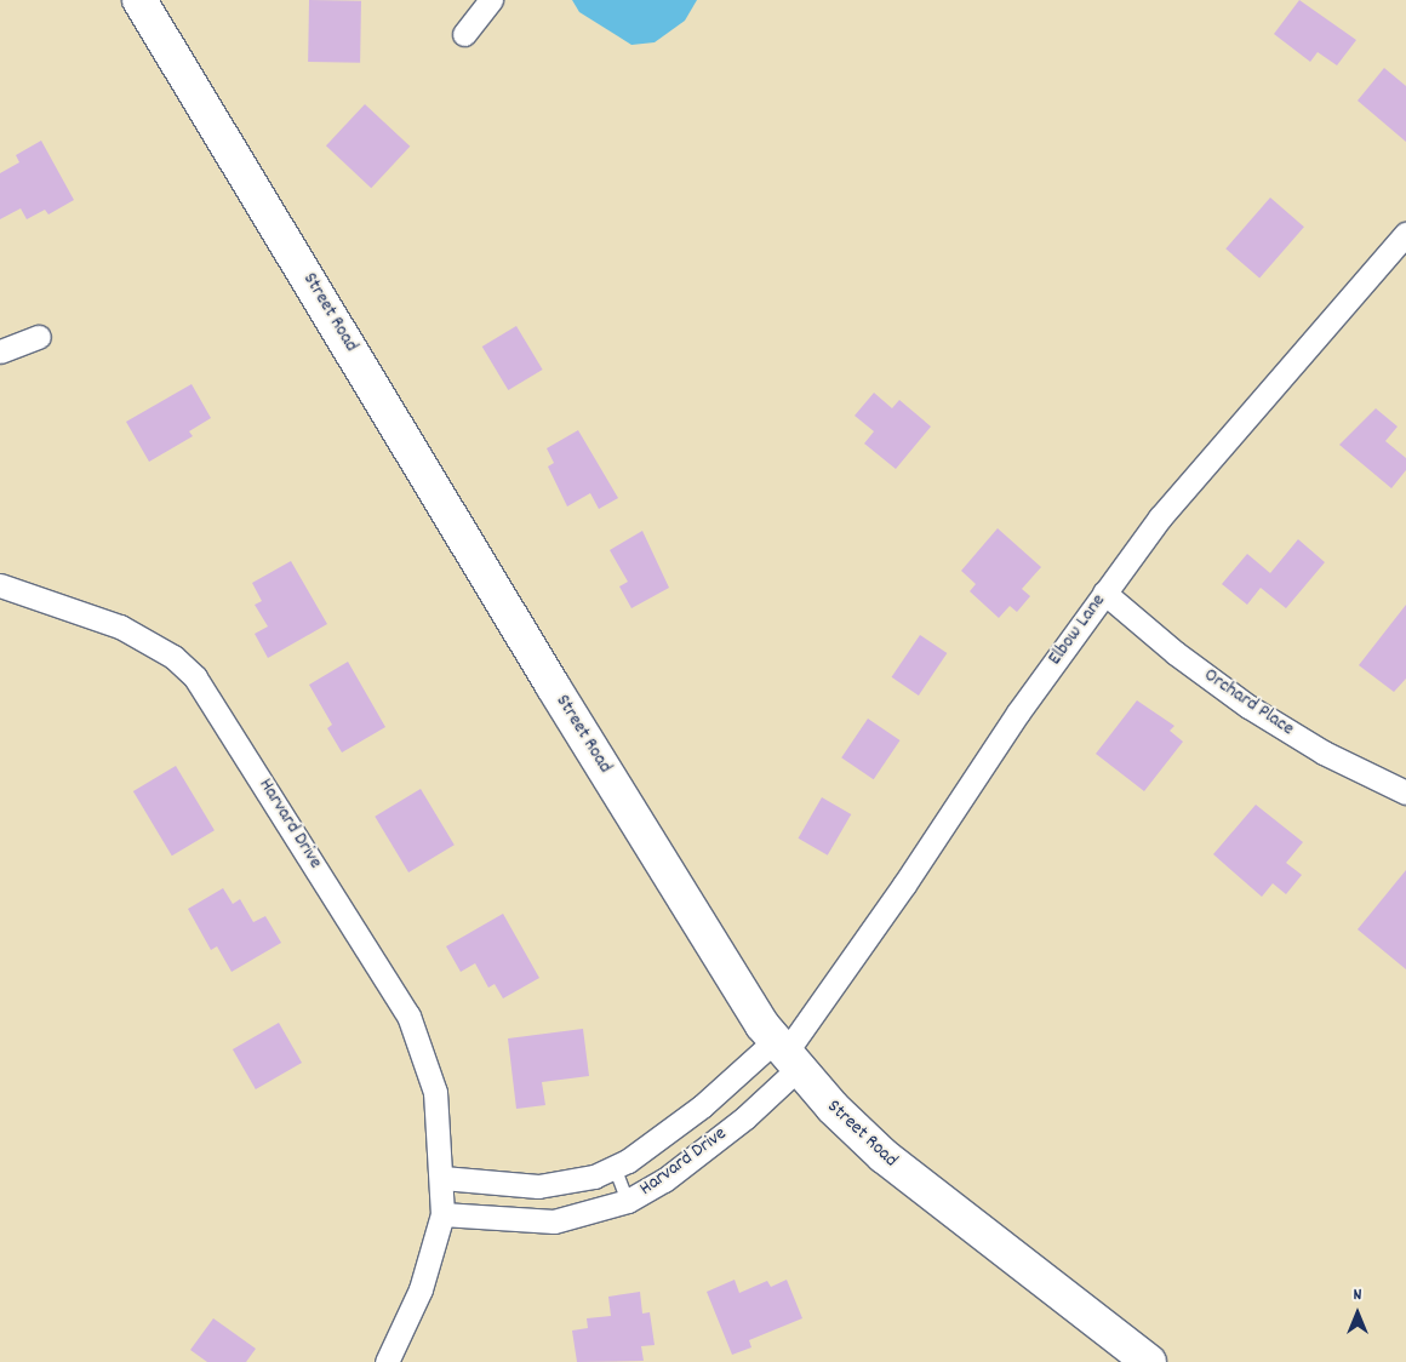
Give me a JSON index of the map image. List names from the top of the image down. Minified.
{"streets":{"main road":["Street Road"],"street":["Elbow Lane","Orchard Place","Harvard Drive"]},"crossings":[["Street Road","Elbow Lane"],["Street Road","Harvard Drive"],["Elbow Lane","Orchard Place"],["Elbow Lane","Harvard Drive"]],"north":"top"}
